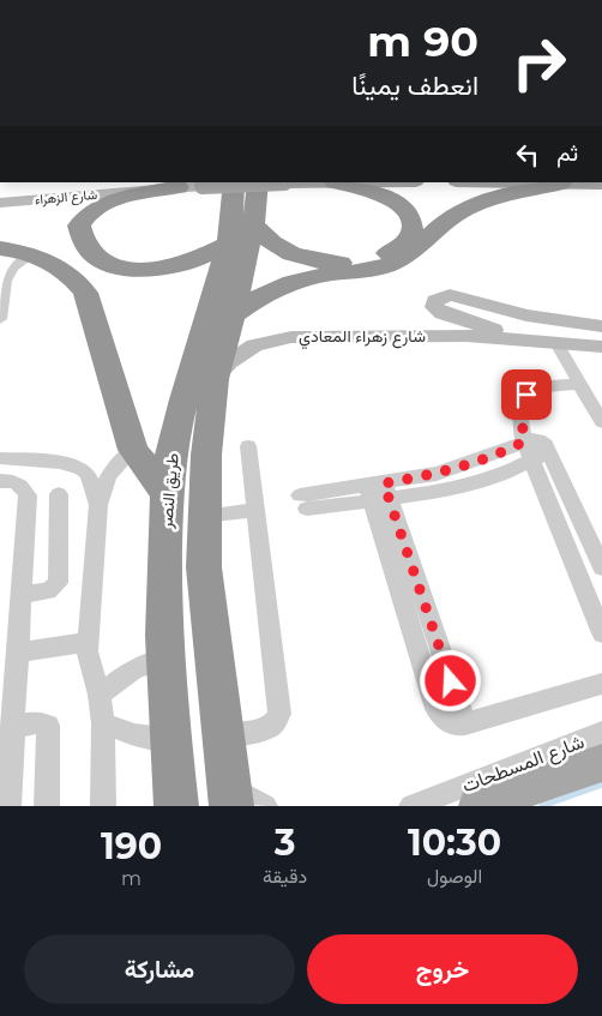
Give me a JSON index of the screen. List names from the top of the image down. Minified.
{"streets":{"highway":["طريق النصر"],"main road":["شارع الزهراء","شارع زهراء المعادي"],"street":["شارع المسطحات"]},"crossings":[["شارع زهراء المعادي","طريق النصر"]],"page":{"turn":["90 m","انعطف يمينًا"],"then":"ثم","eta":["10:30","الوصول","3","دقيقة","190","m"],"buttons":["خروج","مشاركة"]}}
